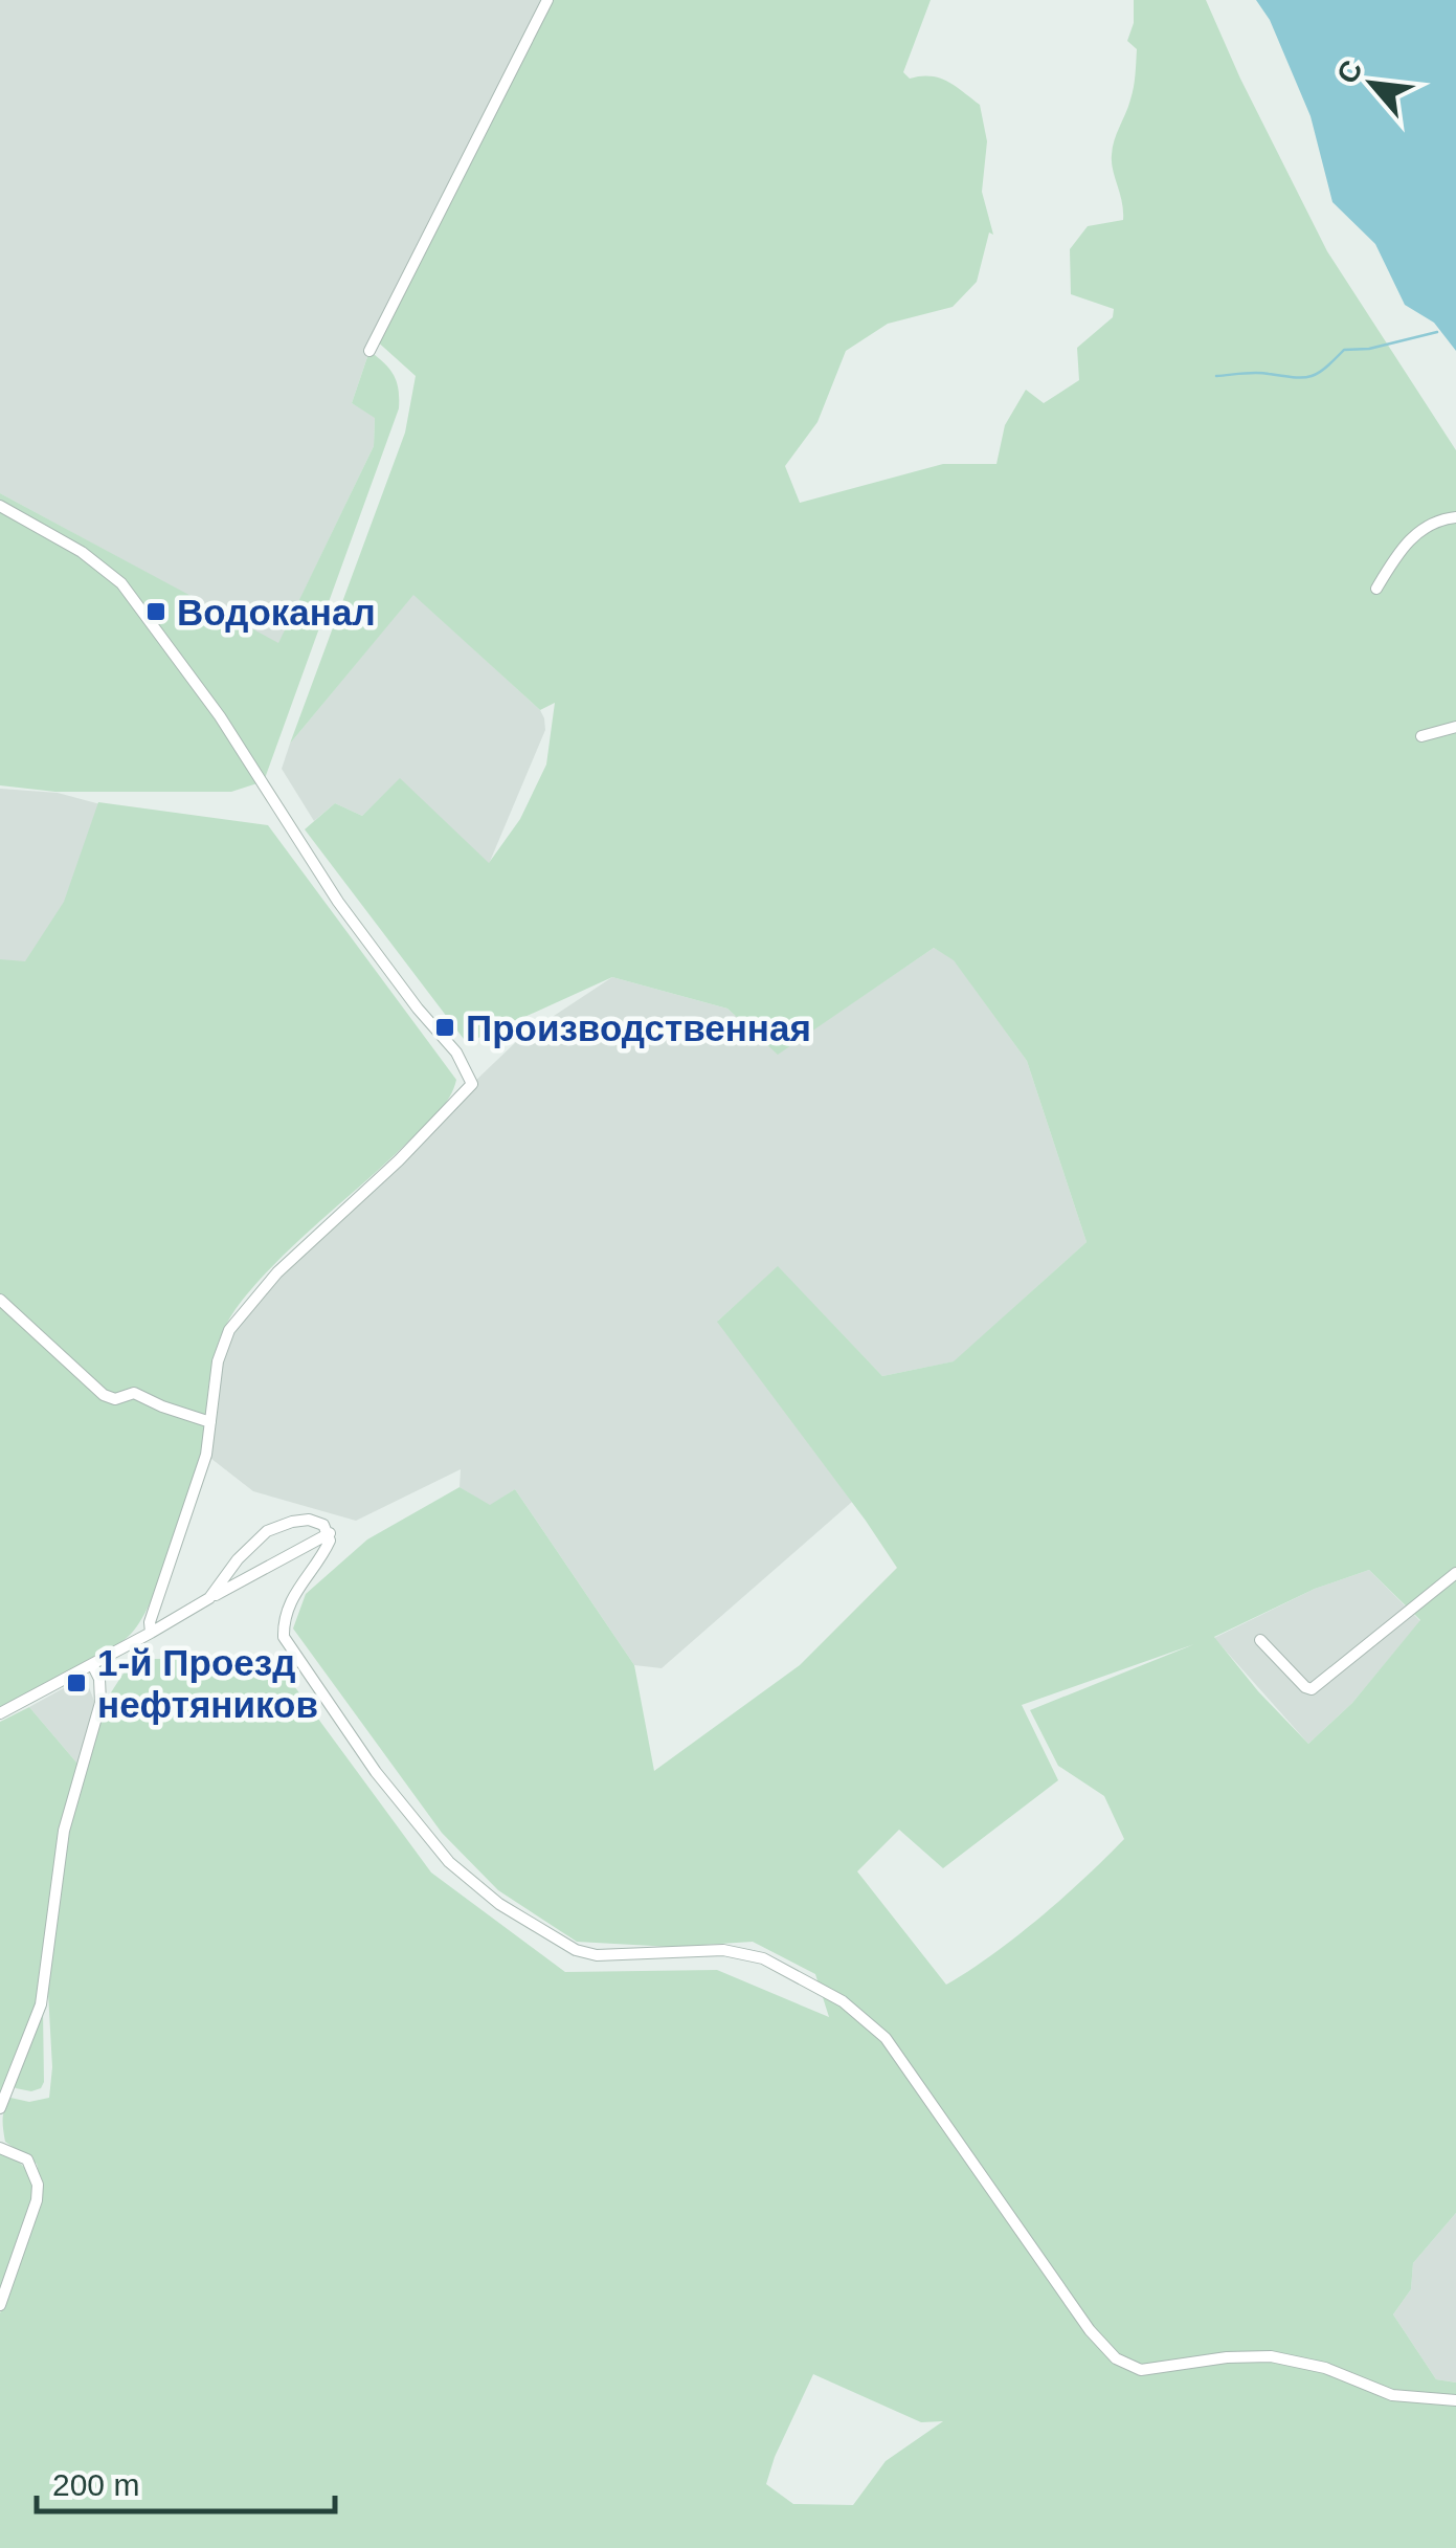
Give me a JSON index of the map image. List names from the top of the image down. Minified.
{"places":{"transit":["Водоканал","Производственная","1-й Проезд нефтяников"]},"scale_bar":"200 m","north":"top left"}
